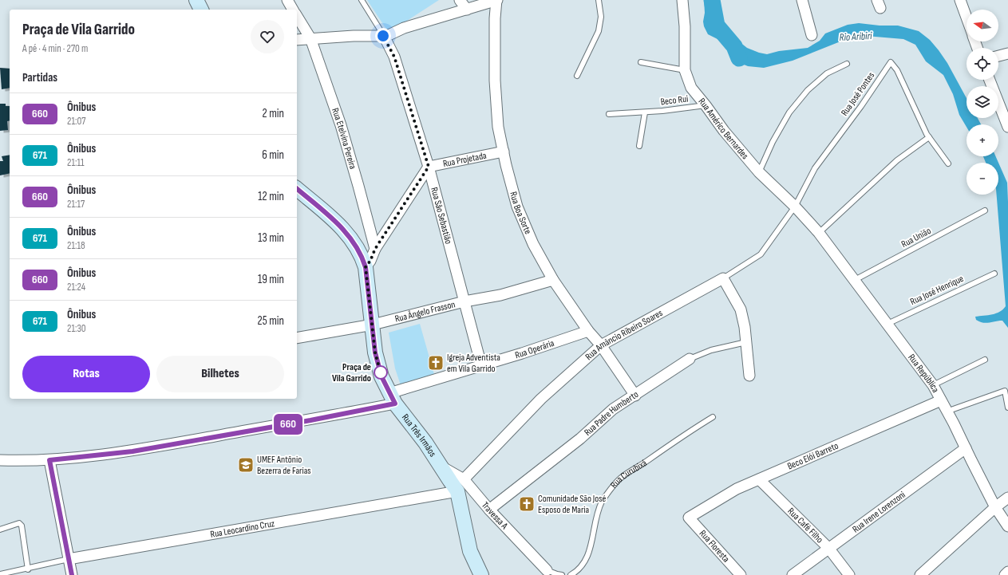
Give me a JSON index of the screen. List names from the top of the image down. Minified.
{"streets":{"street":["Rua Américo Bernardes","Rua Etelvina Pereira","Rua Projetada","Rua Boa Sorte","Rua São Sebastião","Rua Ângelo Frasson","Rua Amâncio Ribeiro Soares","Rua Operária","Rua República","Rua Padre Humberto","Rua Três Irmãos","Beco Elói Barreto","Rua Irene Lorenzoni","Travessa A","Rua Café Filho","Rua Leocardino Cruz","Rua Floresta"],"lane":["Rua José Pontes","Beco Rui","Rua União","Rua José Henrique","Rua Curubixá"]},"crossings":[["Rua José Pontes","Rua Américo Bernardes"],["Rua José Pontes","Rua Amâncio Ribeiro Soares"],["Beco Rui","Rua Américo Bernardes"],["Rua Américo Bernardes","Rua Amâncio Ribeiro Soares"],["Rua Américo Bernardes","Rua República"],["Rua Projetada","Rua Boa Sorte"],["Rua Projetada","Rua São Sebastião"],["Rua Boa Sorte","Rua Ângelo Frasson"],["Rua Boa Sorte","Rua Amâncio Ribeiro Soares"],["Rua Boa Sorte","Rua Operária"],["Rua Boa Sorte","Rua Padre Humberto"],["Rua São Sebastião","Rua Ângelo Frasson"],["Rua São Sebastião","Rua Operária"],["Rua União","Rua República"],["Rua José Henrique","Rua República"],["Rua Ângelo Frasson","Rua Três Irmãos"],["Rua Amâncio Ribeiro Soares","Rua Três Irmãos"],["Rua Amâncio Ribeiro Soares","Travessa A"],["Rua Amâncio Ribeiro Soares","Rua Leocardino Cruz"],["Rua Operária","Rua Três Irmãos"],["Rua República","Beco Elói Barreto"],["Rua República","Rua Irene Lorenzoni"],["Rua Padre Humberto","Travessa A"],["Rua Três Irmãos","Travessa A"],["Rua Três Irmãos","Rua Leocardino Cruz"],["Beco Elói Barreto","Rua Café Filho"],["Beco Elói Barreto","Rua Floresta"],["Rua Irene Lorenzoni","Rua Café Filho"],["Travessa A","Rua Leocardino Cruz"]],"water":["Rio Aribiri"],"places":{"church":["Igreja Adventista em Vila Garrido","Comunidade São José Esposo de Maria"],"other":["Praça de Vila Garrido"],"school or university":["UMEF Antônio Bezerra de Farias"]},"lines":["bus line 660"],"north":"left","page":{"on_map":"660","map_buttons":["+","−"],"heading":[["Praça de Vila Garrido","A pé · 4 min · 270 m"],"Partidas"],"list":[{"mark":"660","name":"Ônibus","note":"21:07","value":"2 min"},{"mark":"671","name":"Ônibus","note":"21:11","value":"6 min"},{"mark":"660","name":"Ônibus","note":"21:17","value":"12 min"},{"mark":"671","name":"Ônibus","note":"21:18","value":"13 min"},{"mark":"660","name":"Ônibus","note":"21:24","value":"19 min"},{"mark":"671","name":"Ônibus","note":"21:30","value":"25 min"}],"buttons":["Rotas","Bilhetes"]}}
